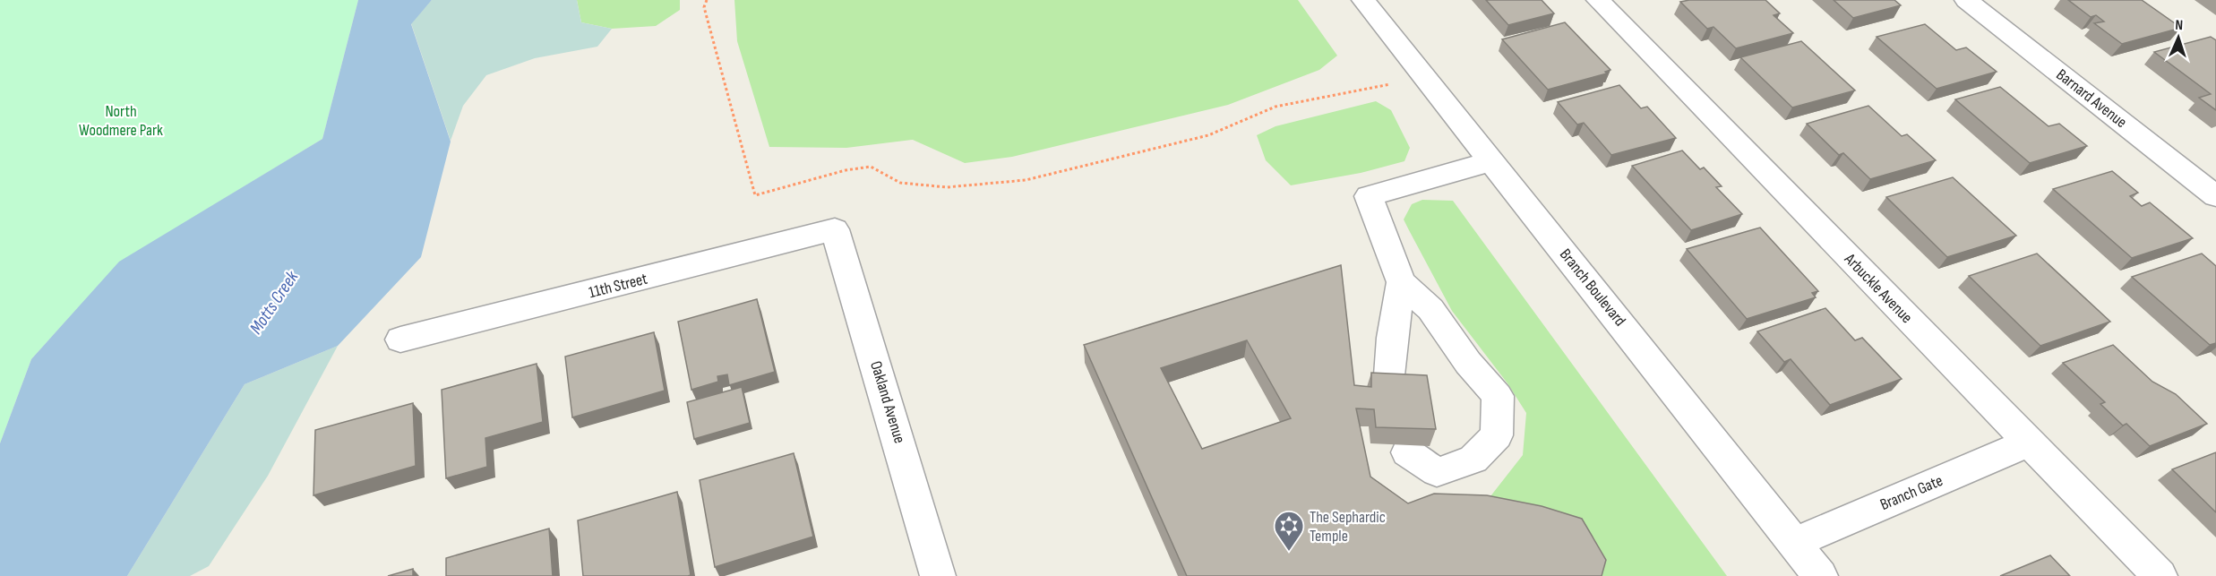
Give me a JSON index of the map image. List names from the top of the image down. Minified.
{"streets":{"street":["Barnard Avenue","11th Street","Branch Boulevard","Arbuckle Avenue","Oakland Avenue","Branch Gate"]},"crossings":[["11th Street","Oakland Avenue"],["Branch Boulevard","Branch Gate"],["Arbuckle Avenue","Branch Gate"]],"water":["Motts Creek"],"parks":["North Woodmere Park"],"places":{"synagogue":["The Sephardic Temple"]},"north":"top"}
